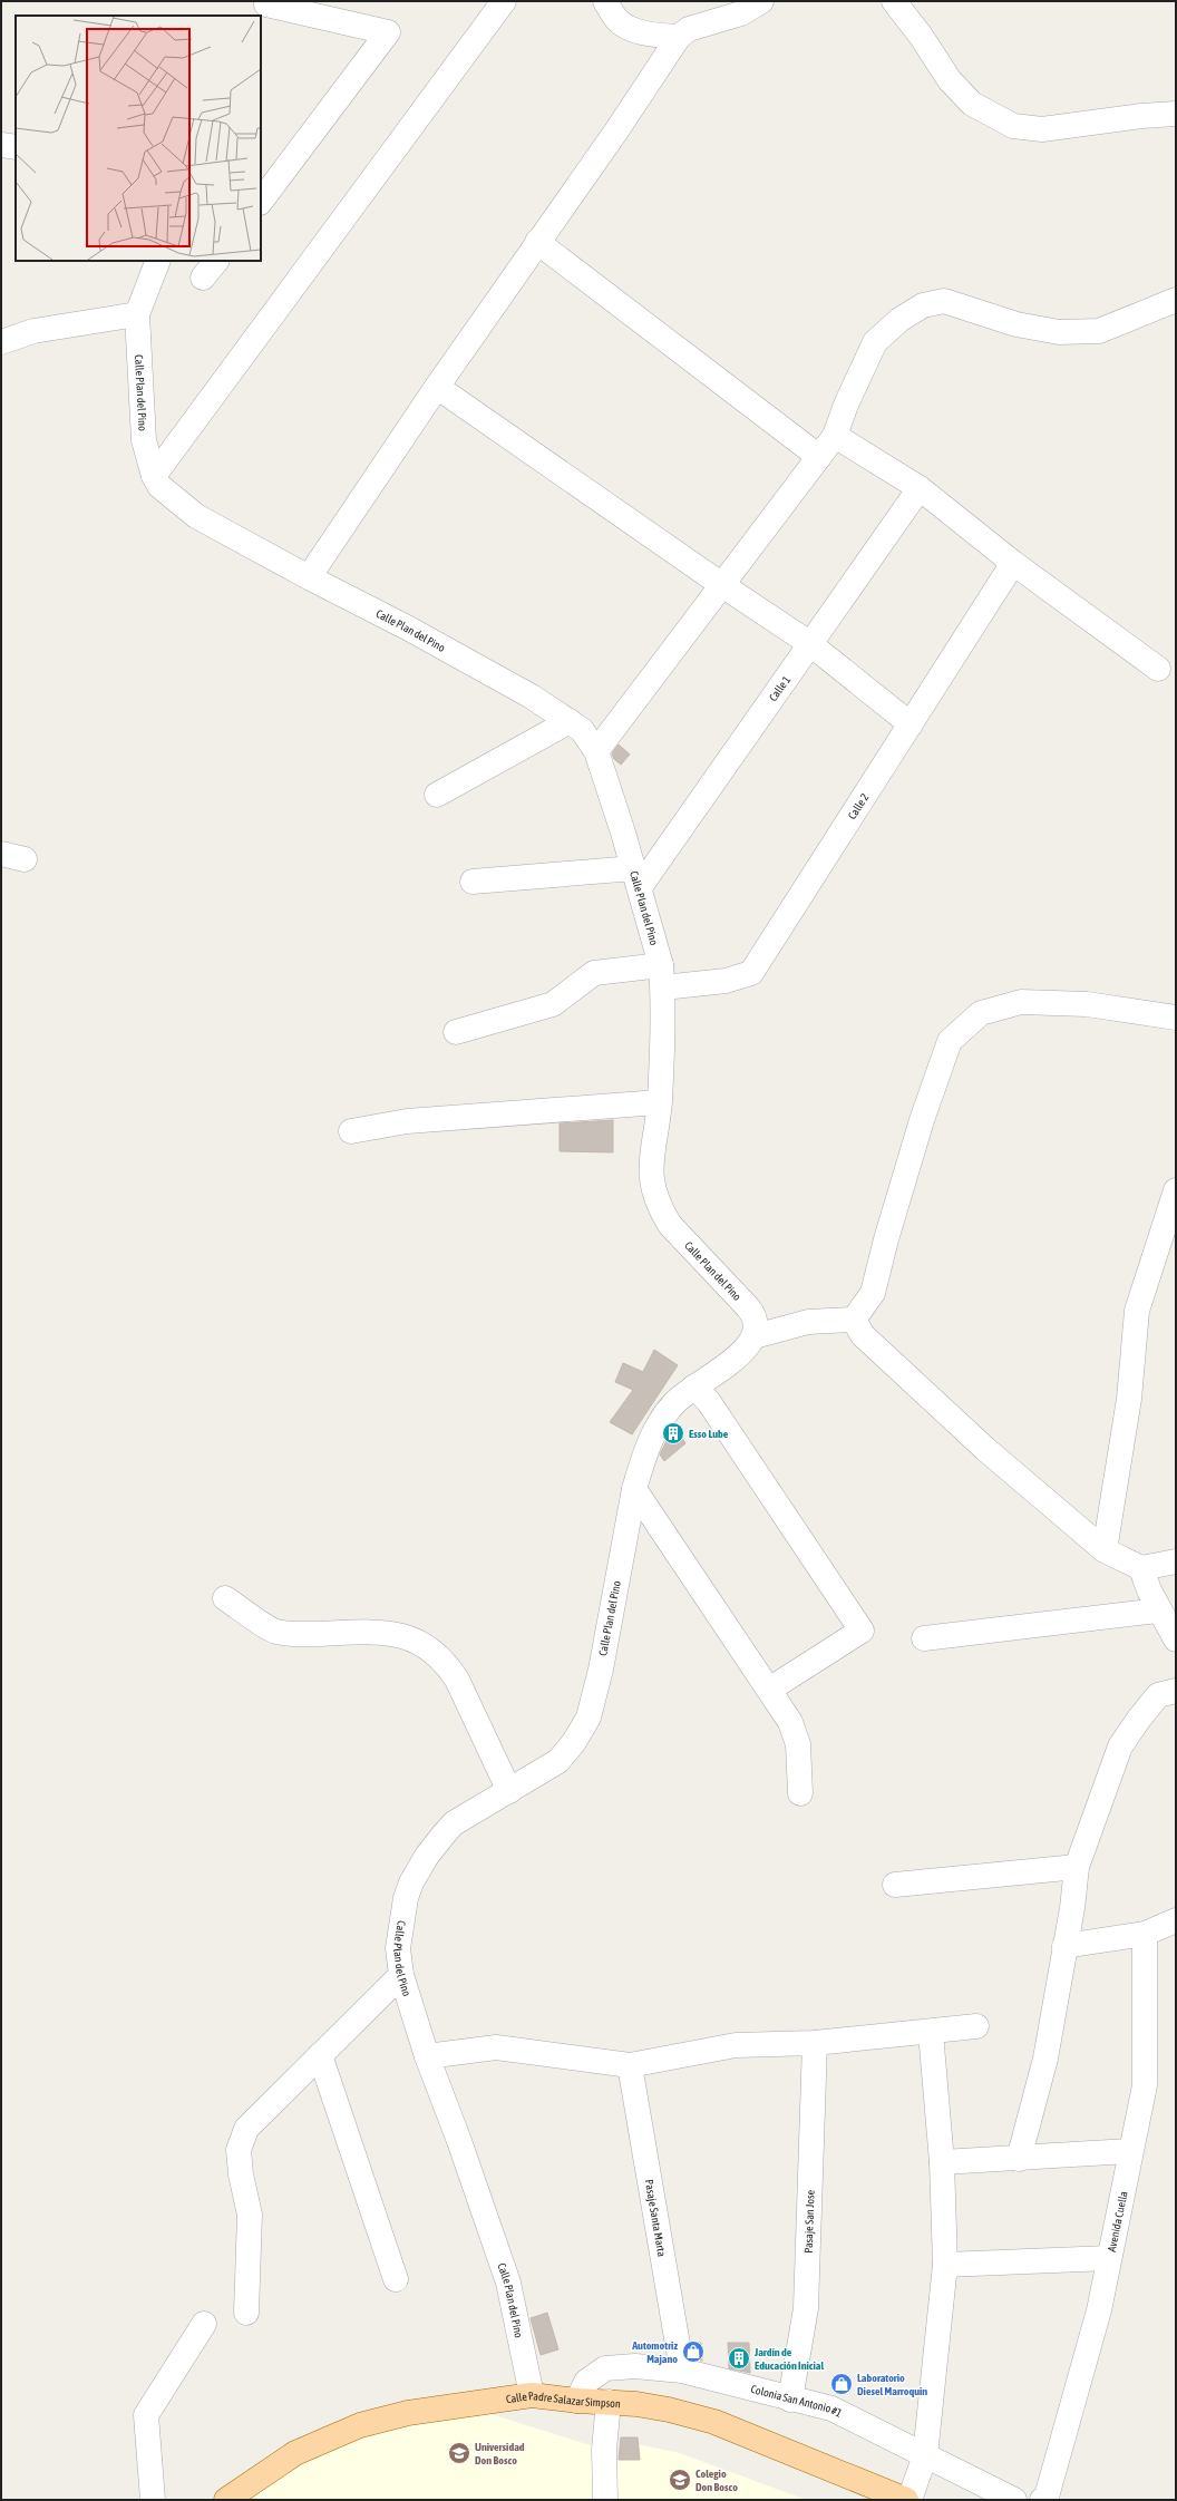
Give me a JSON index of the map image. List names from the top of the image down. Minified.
{"streets":{"main road":["Calle Padre Salazar Simpson"],"street":["Calle Plan del Pino","Calle 1","Calle 2","Pasaje Santa Marta","Avenida Cuella","Pasaje San Jose","Colonia San Antonio #1"]},"crossings":[["Calle Plan del Pino","Calle 1"],["Calle Plan del Pino","Calle 2"],["Calle Plan del Pino","Calle Padre Salazar Simpson"],["Pasaje Santa Marta","Colonia San Antonio #1"],["Pasaje San Jose","Colonia San Antonio #1"],["Calle Padre Salazar Simpson","Colonia San Antonio #1"]],"places":{"building":["Esso Lube","Jardín de Educación Inicial"],"shop":["Automotriz Majano","Laboratorio Diesel Marroquin"],"school or university":["Universidad Don Bosco","Colegio Don Bosco"]}}
